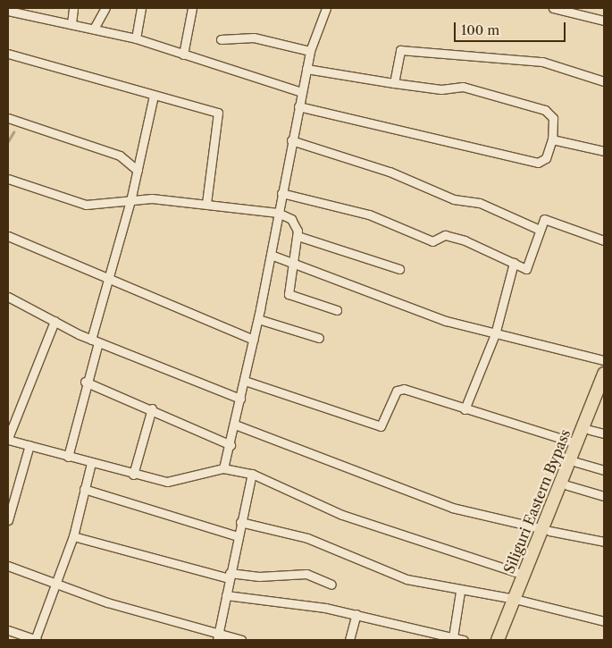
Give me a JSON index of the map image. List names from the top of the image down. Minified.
{"streets":{"main road":["Siliguri Eastern Bypass"]},"scale_bar":"100 m"}
